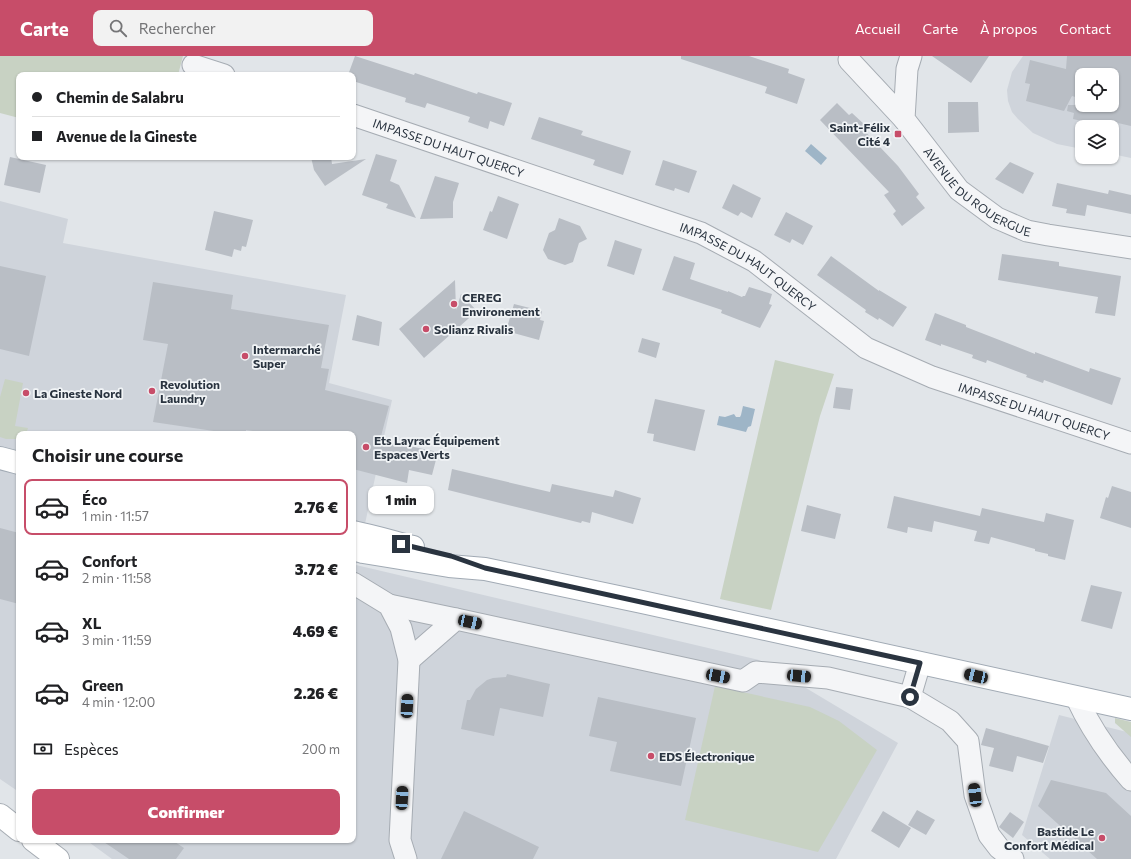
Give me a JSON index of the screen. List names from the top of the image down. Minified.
{"streets":{"street":["IMPASSE DU HAUT QUERCY","AVENUE DU ROUERGUE"]},"places":{"transit":["Saint-Félix Cité 4"],"other":["CEREG Environement","Solianz Rivalis","Intermarché Super","Revolution Laundry","La Gineste Nord","Ets Layrac Équipement Espaces Verts","EDS Électronique","Bastide Le Confort Médical"]},"page":{"header":"Carte","search":"Rechercher","nav":["Accueil","Carte","À propos","Contact"],"banner":["Chemin de Salabru","Avenue de la Gineste"],"heading":"Choisir une course","list":[{"name":"Éco","note":"1 min · 11:57","value":"2.76 €"},{"name":"Confort","note":"2 min · 11:58","value":"3.72 €"},{"name":"XL","note":"3 min · 11:59","value":"4.69 €"},{"name":"Green","note":"4 min · 12:00","value":"2.26 €"}],"bubble":"1 min","pay":["Espèces","200 m"],"buttons":"Confirmer"}}
